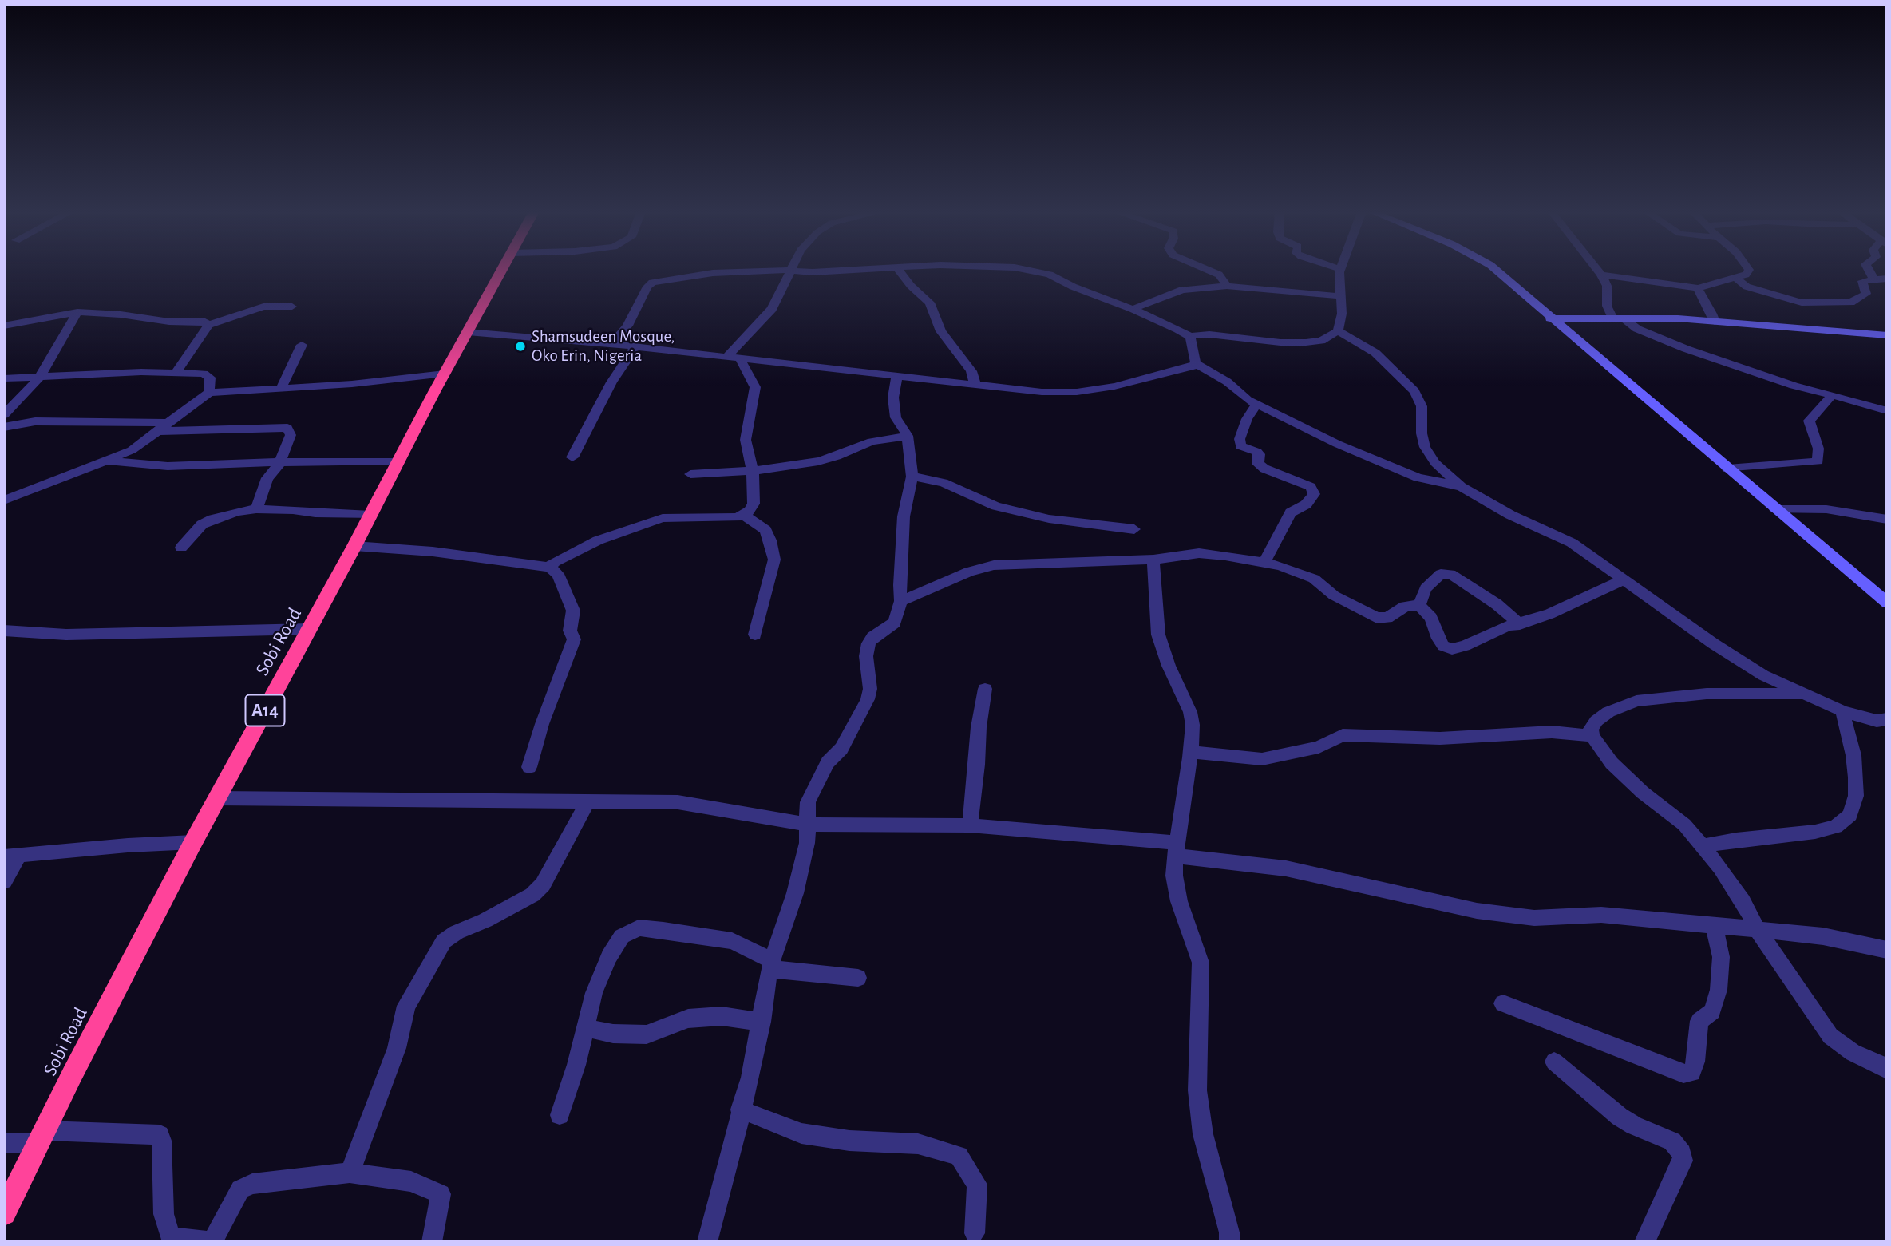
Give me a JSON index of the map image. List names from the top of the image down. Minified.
{"streets":{"highway":["Sobi Road","A14"]},"places":["Shamsudeen Mosque, Oko Erin, Nigeria"]}
